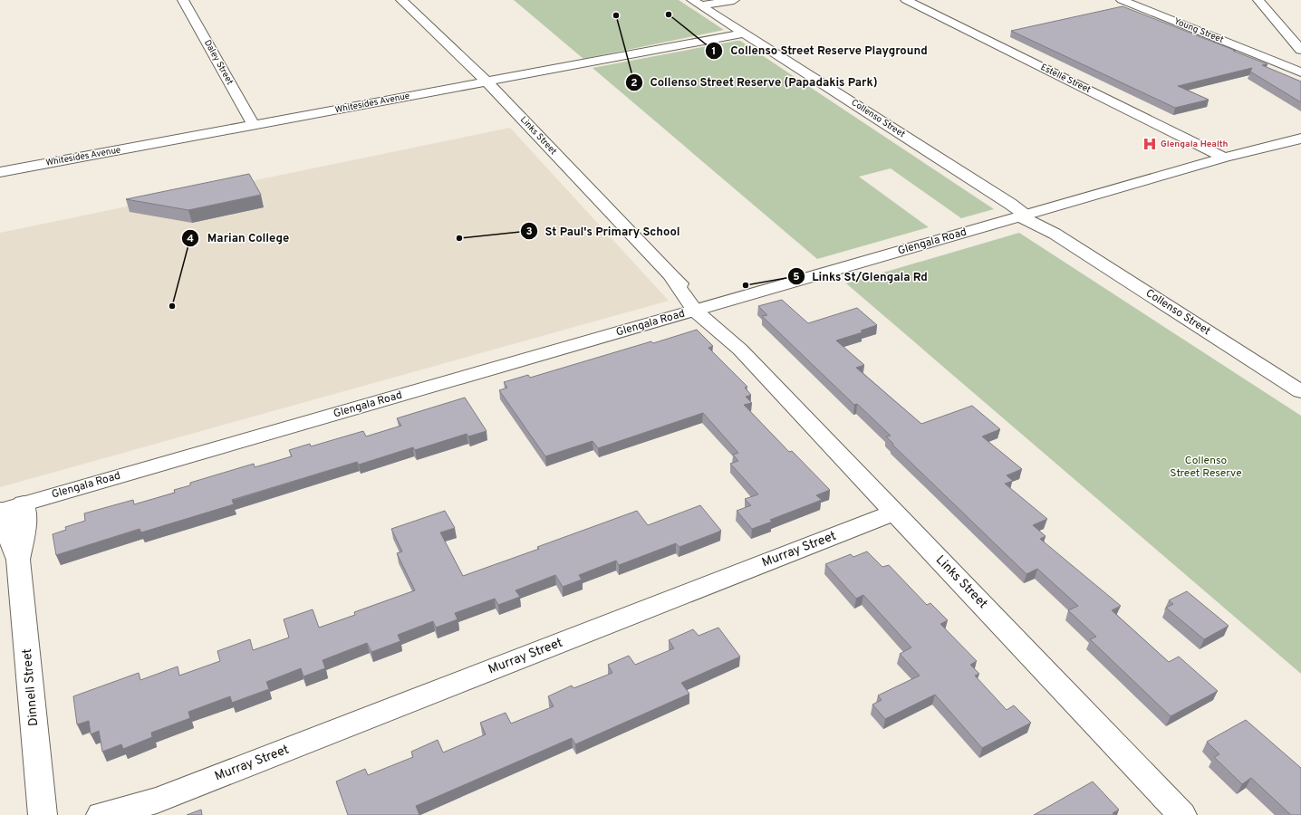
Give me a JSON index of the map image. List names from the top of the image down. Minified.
{"streets":{"street":["Young Street","Daley Street","Estelle Street","Whitesides Avenue","Collenso Street","Links Street","Glengala Road","Murray Street","Dinnell Street"]},"crossings":[["Daley Street","Whitesides Avenue"],["Estelle Street","Glengala Road"],["Whitesides Avenue","Collenso Street"],["Whitesides Avenue","Links Street"],["Collenso Street","Glengala Road"],["Links Street","Glengala Road"],["Links Street","Murray Street"],["Glengala Road","Dinnell Street"]],"parks":["Collenso Street Reserve"],"places":{"other":["Collenso Street Reserve Playground","Collenso Street Reserve (Papadakis Park)","St Paul's Primary School","Links St/Glengala Rd","Marian College"],"hospital":["Glengala Health"]}}
